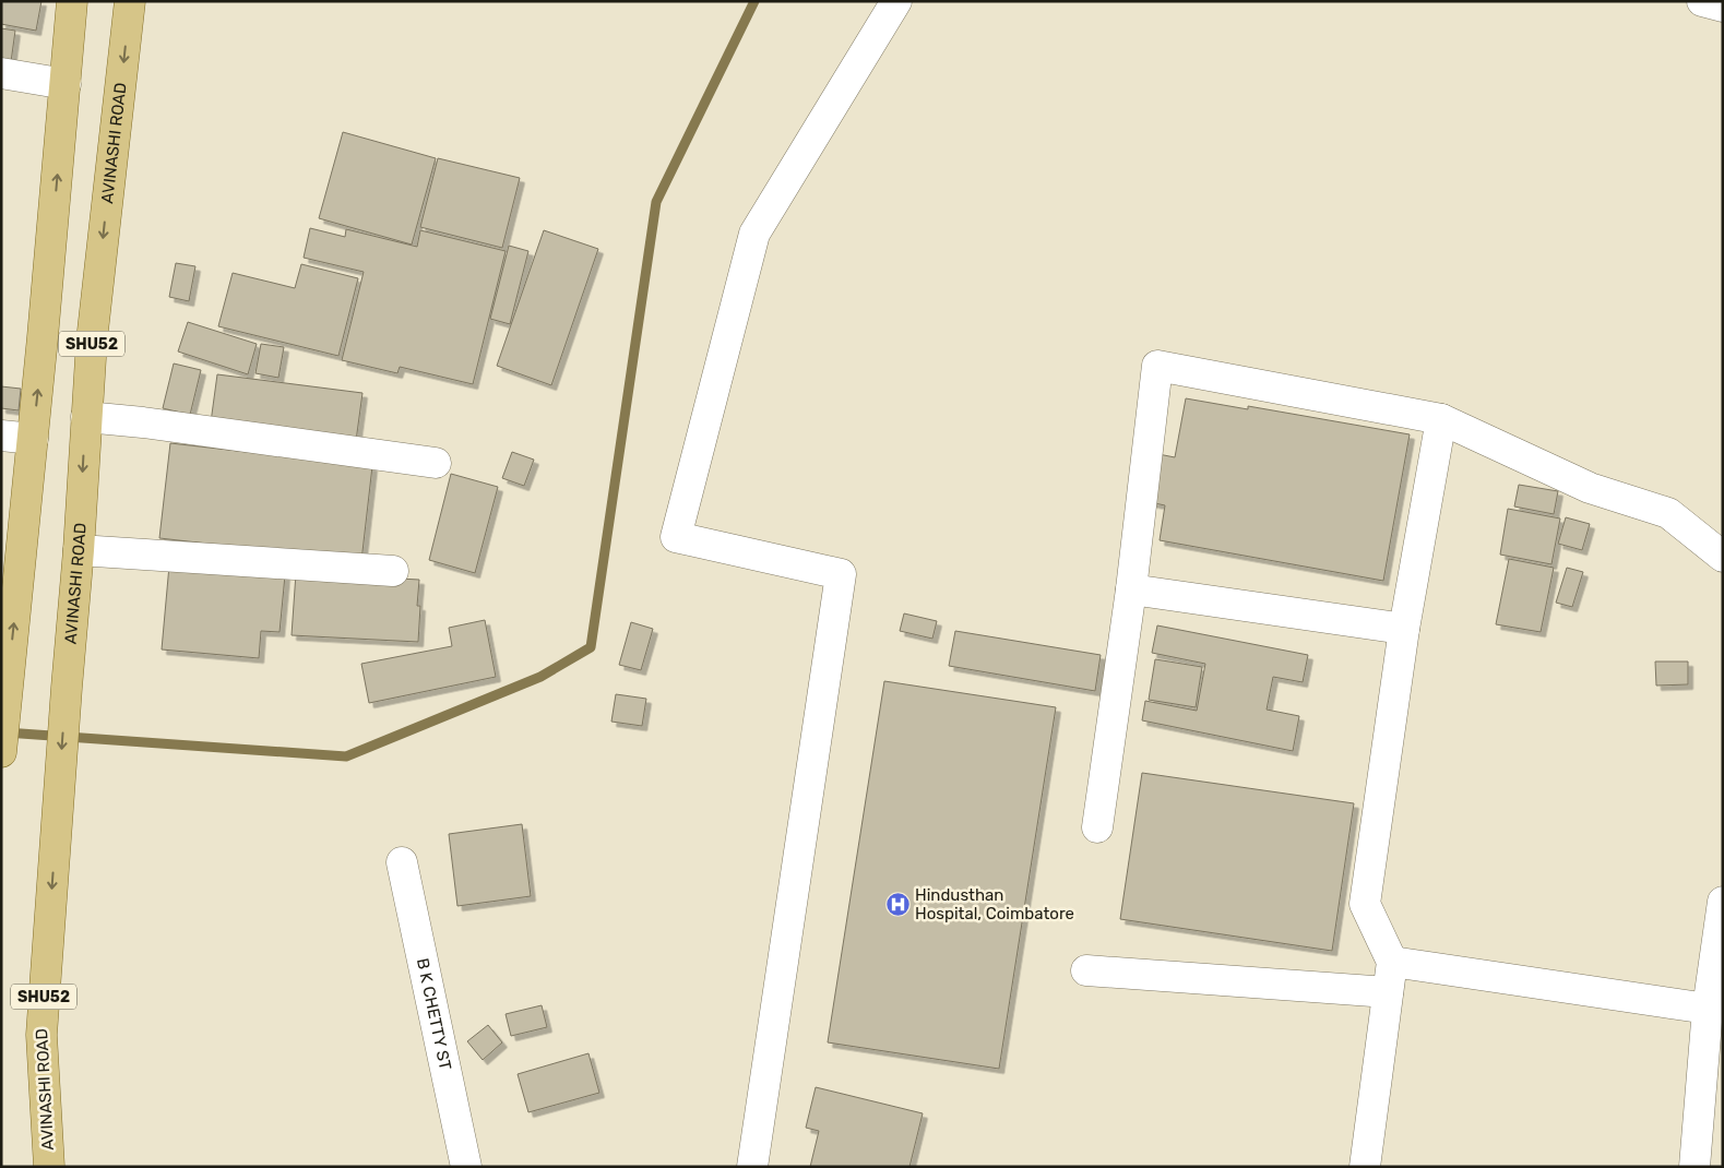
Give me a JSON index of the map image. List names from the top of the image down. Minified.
{"streets":{"main road":["AVINASHI ROAD","SHU52"],"street":["B K CHETTY ST"]},"places":{"hospital":["Hindusthan Hospital, Coimbatore"]}}
